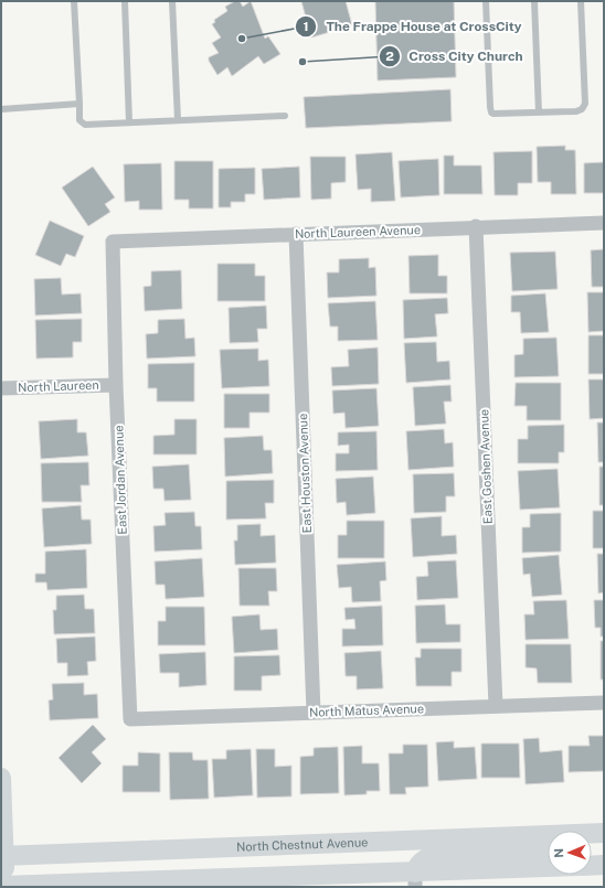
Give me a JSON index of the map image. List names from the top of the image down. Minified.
{"streets":{"main road":["North Chestnut Avenue"],"street":["North Laureen Avenue","North Laureen","East Goshen Avenue","East Houston Avenue","East Jordan Avenue","North Matus Avenue"]},"crossings":[["North Laureen Avenue","East Goshen Avenue"],["North Laureen Avenue","East Houston Avenue"],["North Laureen Avenue","East Jordan Avenue"],["North Laureen","East Jordan Avenue"],["East Goshen Avenue","North Matus Avenue"],["East Houston Avenue","North Matus Avenue"],["East Jordan Avenue","North Matus Avenue"]],"places":["The Frappe House at CrossCity","Cross City Church"],"north":"left"}
